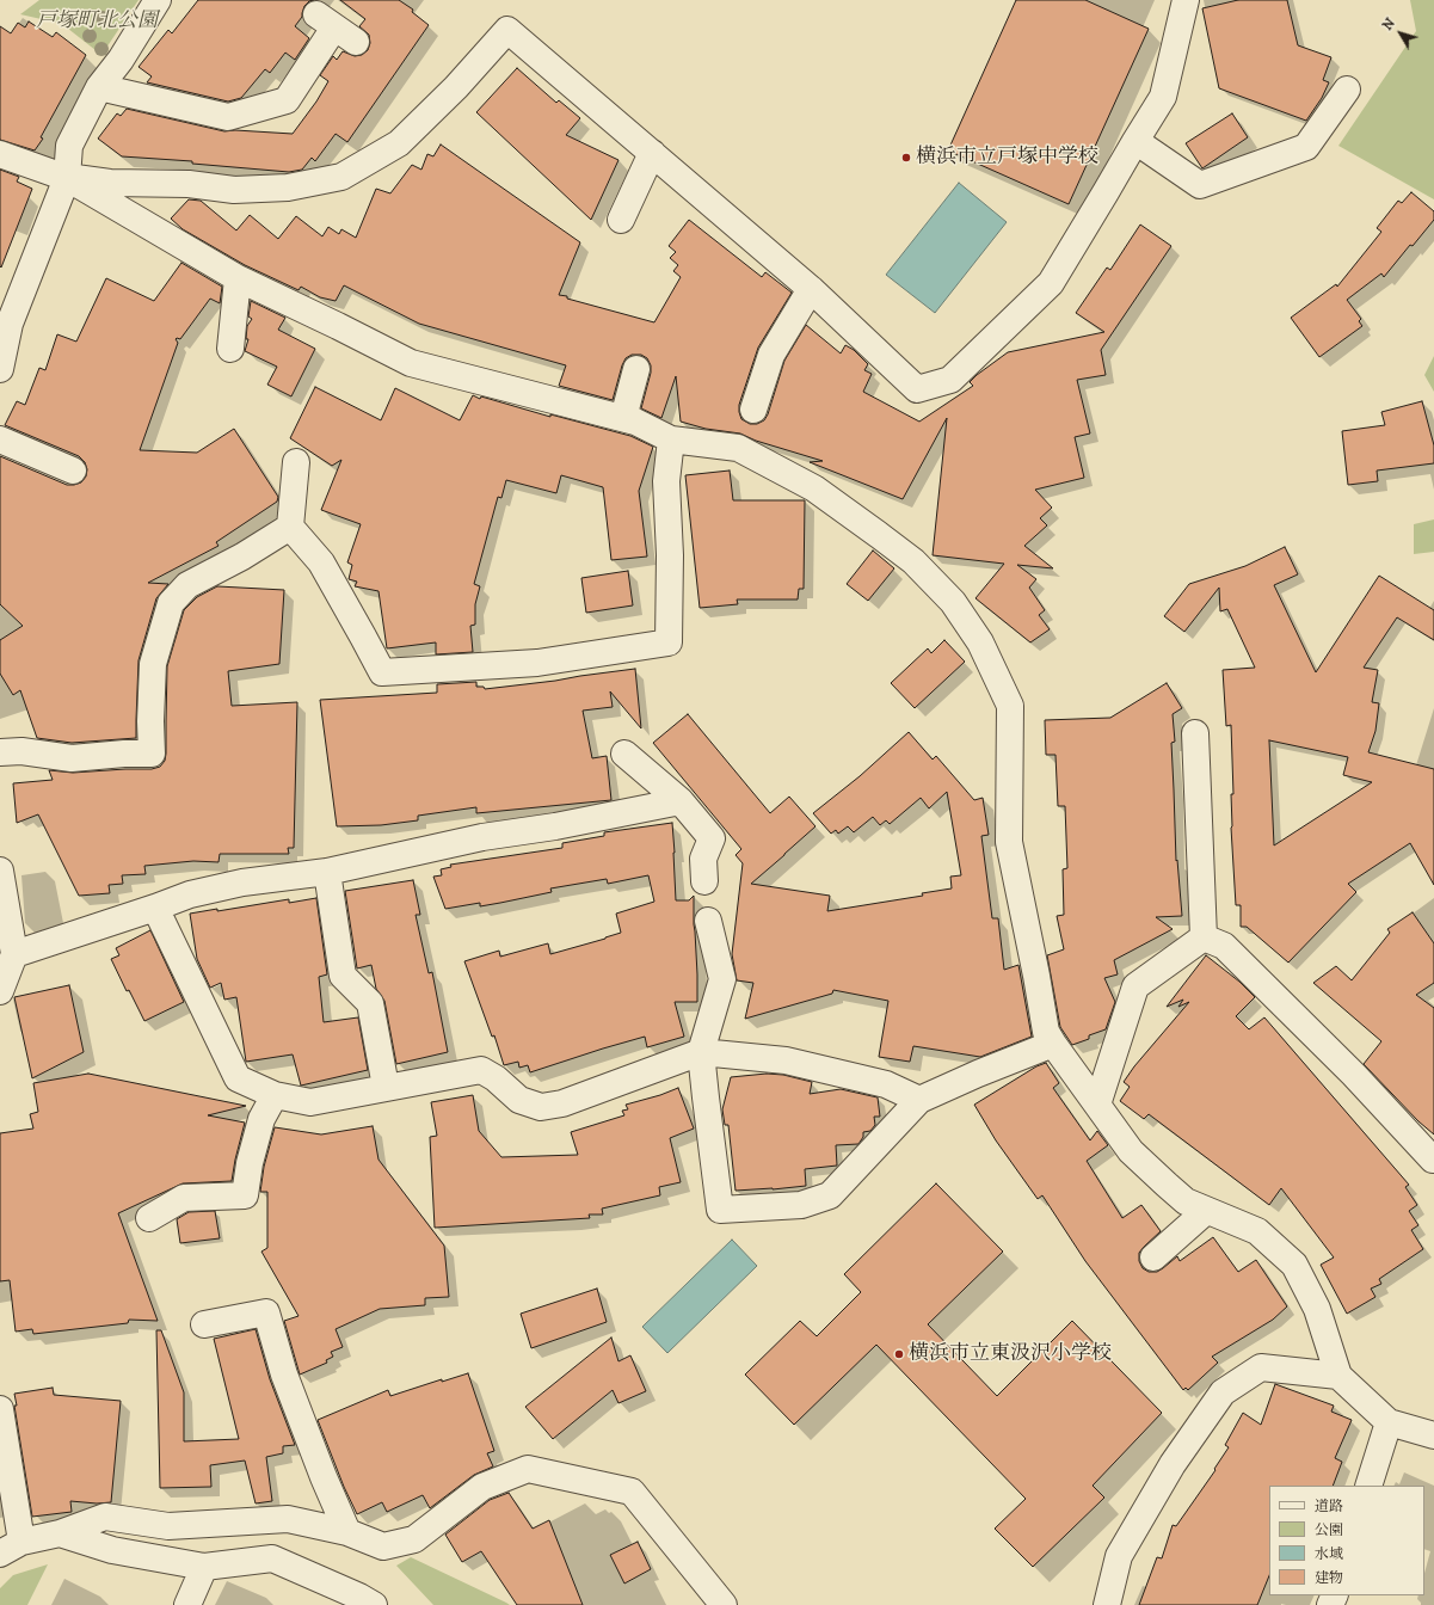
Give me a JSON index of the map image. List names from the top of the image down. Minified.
{"parks":["戸塚町北公園"],"places":["横浜市立戸塚中学校","横浜市立東汲沢小学校"],"legend":["道路","公園","水域","建物"],"north":"top left"}
